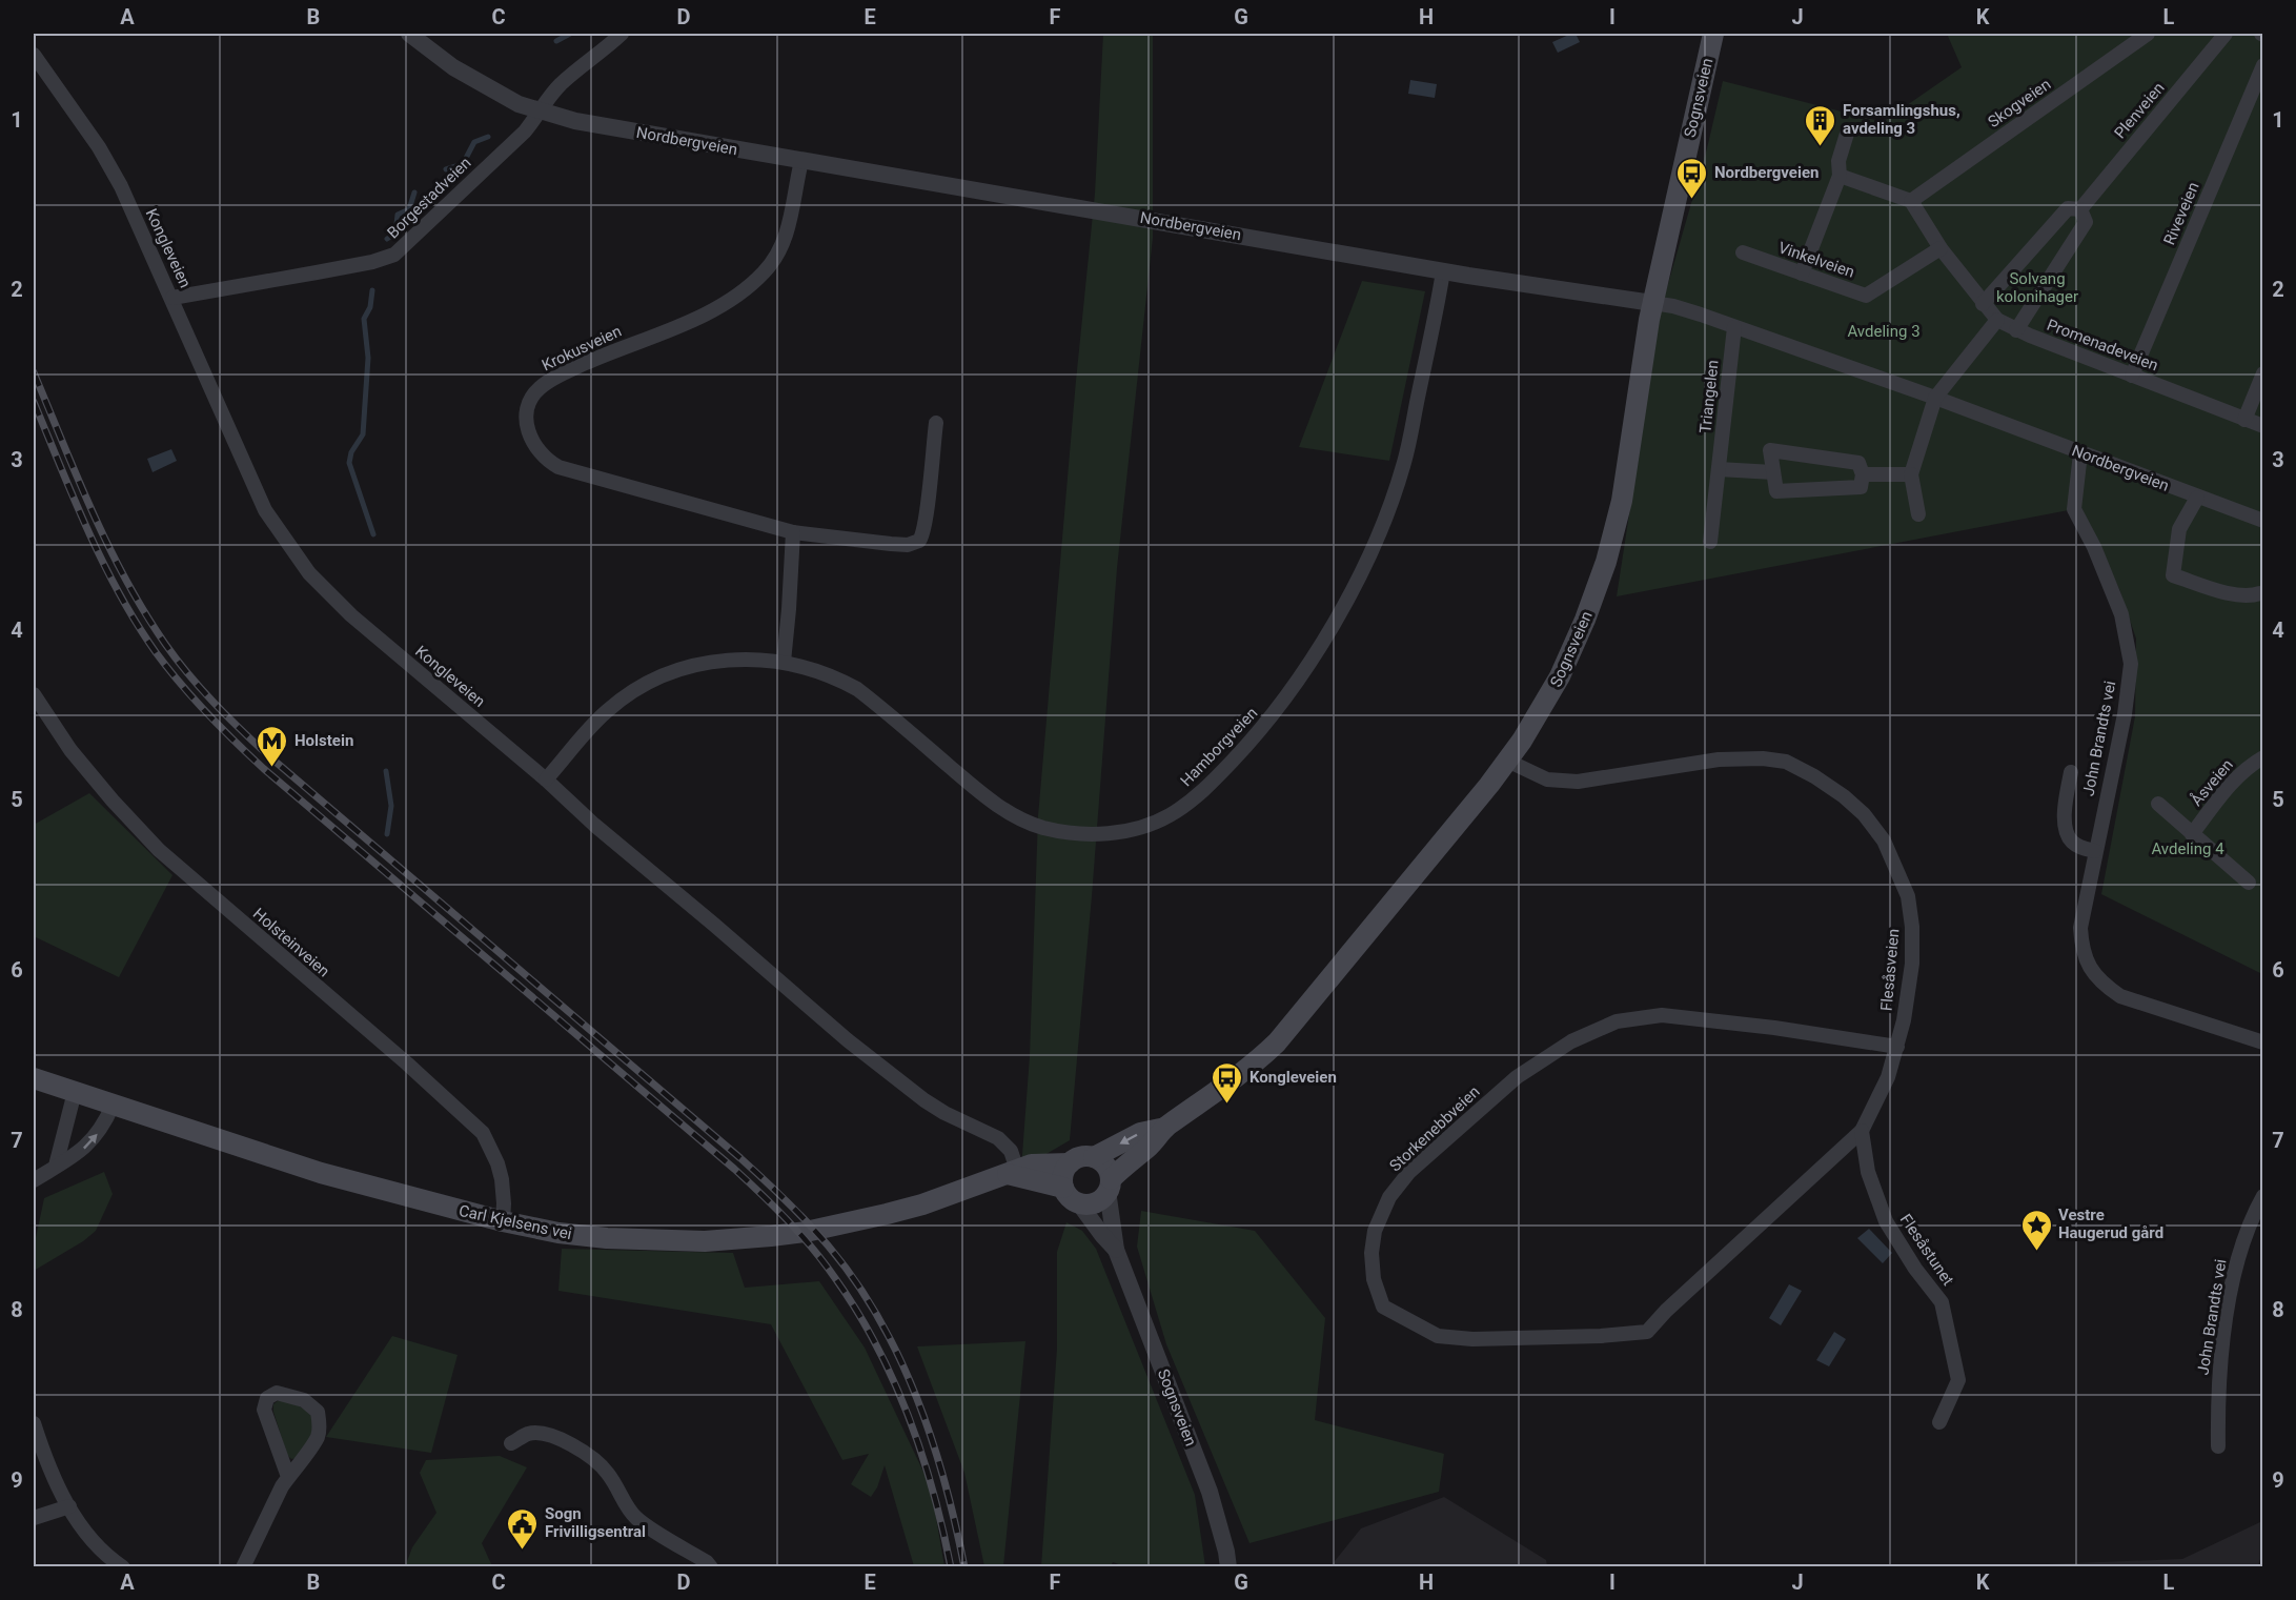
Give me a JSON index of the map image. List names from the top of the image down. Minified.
{"streets":{"main road":["Sognsveien","Carl Kjelsens vei"],"street":["Skogveien","Plenveien","Nordbergveien","Borgestadveien","Riveveien","Kongleveien","Vinkelveien","Promenadeveien","Krokusveien","Triangelen","John Brandts vei","Hamborgveien","Åsveien","Holsteinveien","Flesåsveien","Storkenebbveien","Flesåstunet"]},"crossings":[["Sognsveien","Nordbergveien"],["Sognsveien","Flesåsveien"],["Sognsveien","Carl Kjelsens vei"],["Skogveien","Promenadeveien"],["Plenveien","Promenadeveien"],["Nordbergveien","Borgestadveien"],["Nordbergveien","Krokusveien"],["Nordbergveien","Triangelen"],["Nordbergveien","John Brandts vei"],["Nordbergveien","Hamborgveien"],["Borgestadveien","Kongleveien"],["Riveveien","Promenadeveien"],["Kongleveien","Hamborgveien"],["Kongleveien","Carl Kjelsens vei"],["Vinkelveien","Promenadeveien"],["Holsteinveien","Carl Kjelsens vei"],["Flesåsveien","Storkenebbveien"],["Flesåsveien","Flesåstunet"]],"parks":["Solvang kolonihager","Avdeling 3","Avdeling 4"],"places":{"building":["Forsamlingshus, avdeling 3"],"bus stop":["Nordbergveien","Kongleveien"],"metro station":["Holstein"],"place":["Vestre Haugerud gård"],"public building":["Sogn Frivilligsentral"]},"grid":{"columns":["A","B","C","D","E","F","G","H","I","J","K","L"],"rows":["1","2","3","4","5","6","7","8","9"]}}
